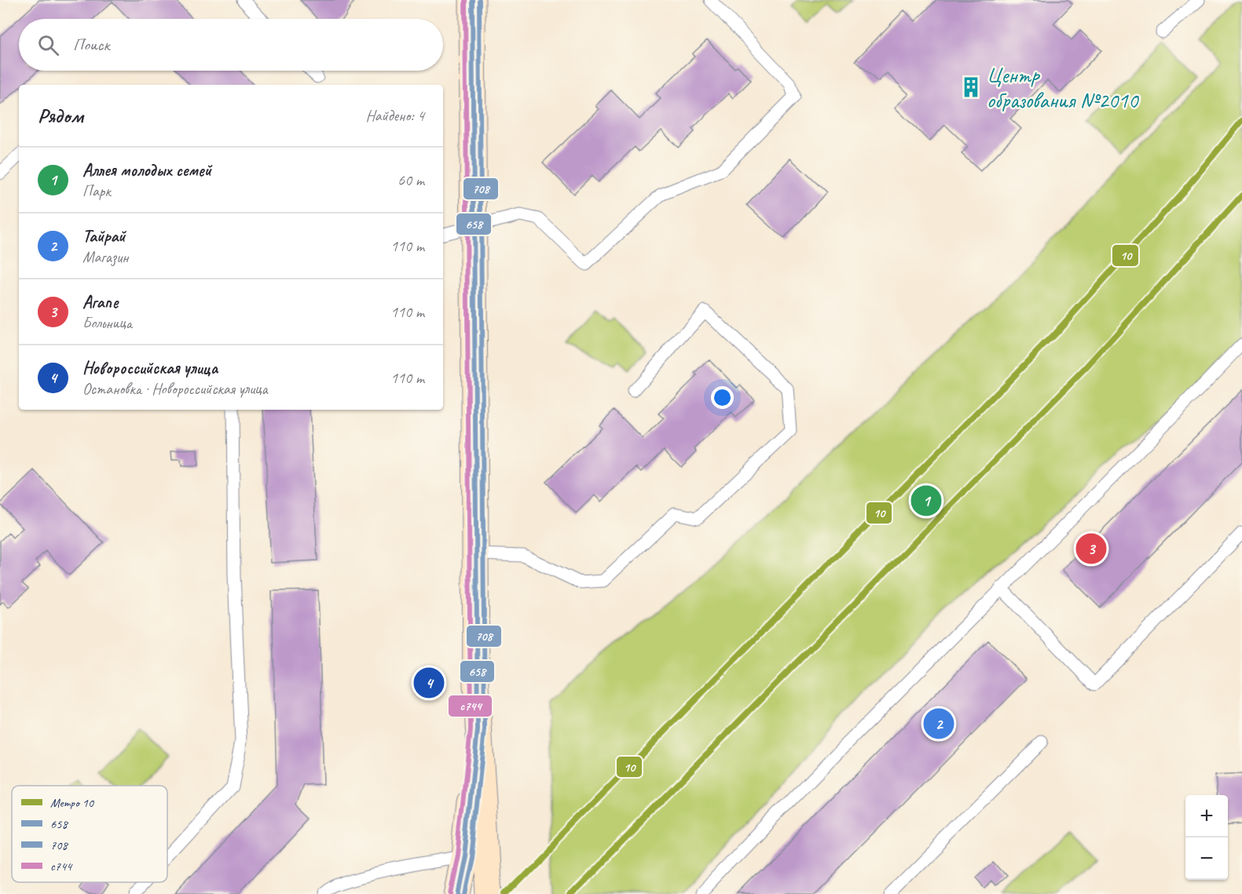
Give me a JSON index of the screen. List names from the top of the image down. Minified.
{"places":{"building":["Центр образования №2010"]},"lines":["transit line 658","transit line 708","transit line с744","metro line 10"],"legend":["Метро 10","658","708","с744"],"page":{"search":"Поиск","heading":["Рядом","Найдено: 4"],"list":[{"mark":"1","name":"Аллея молодых семей","note":"Парк","value":"60 m"},{"mark":"2","name":"Тайрай","note":"Магазин","value":"110 m"},{"mark":"3","name":"Агапе","note":"Больница","value":"110 m"},{"mark":"4","name":"Новороссийская улица","note":"Остановка · Новороссийская улица","value":"110 m"}],"pins":["1","3","4","2"],"map_buttons":["+","−"]}}
